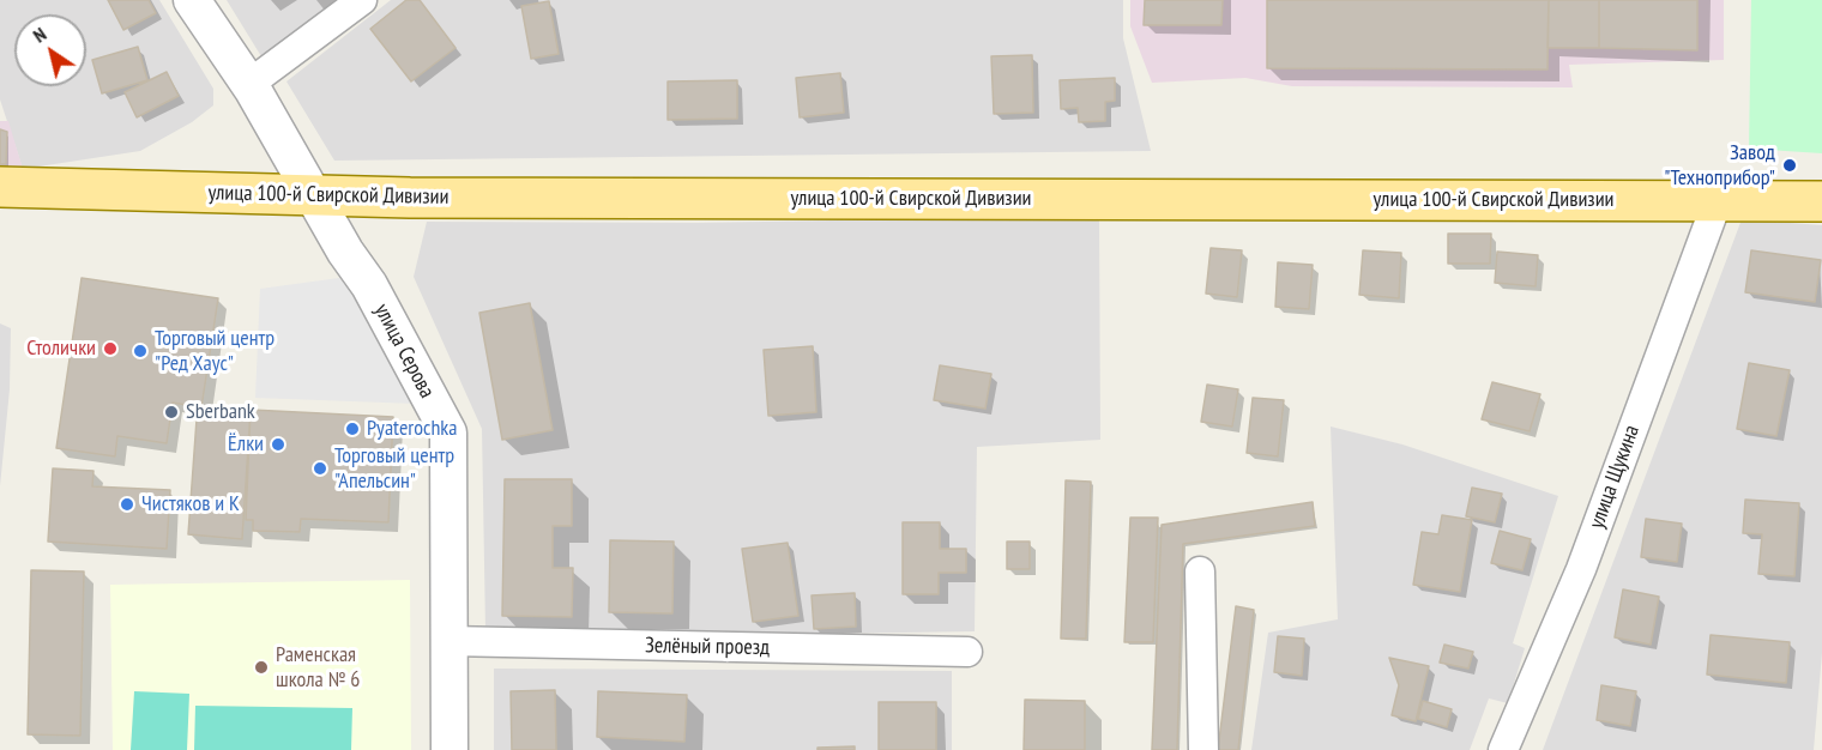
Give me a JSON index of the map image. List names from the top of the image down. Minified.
{"streets":{"main road":["улица 100-й Свирской Дивизии"],"street":["улица Серова","улица Щукина","Зелёный проезд"]},"crossings":[["улица 100-й Свирской Дивизии","улица Серова"],["улица 100-й Свирской Дивизии","улица Щукина"],["улица Серова","Зелёный проезд"]],"places":["Завод \"Техноприбор\"","Столички","Торговый центр \"Ред Хаус\"","Sberbank","Pyaterochka","Ёлки","Торговый центр \"Апельсин\"","Чистяков и К","Раменская школа № 6"],"north":"top left"}
